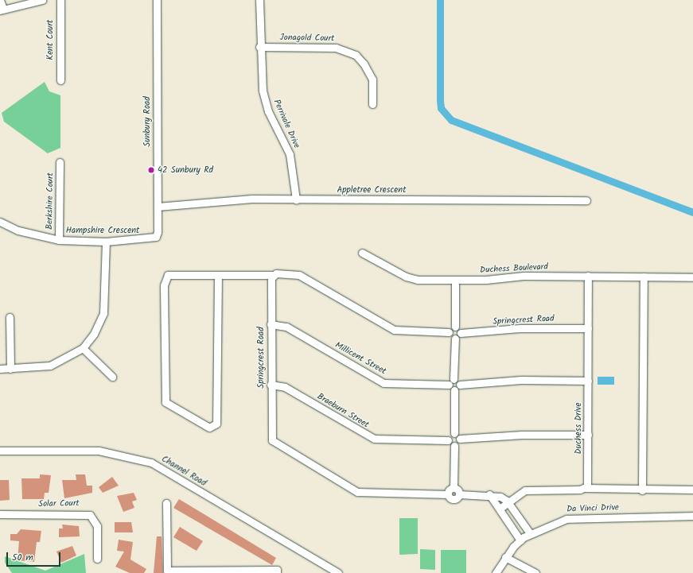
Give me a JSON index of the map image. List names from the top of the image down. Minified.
{"streets":{"street":["Jonagold Court","Kent Court","Sunbury Road","Perrivale Drive","Appletree Crescent","Berkshire Court","Hampshire Crescent","Duchess Boulevard","Springcrest Road","Millicent Street","Braeburn Street","Duchess Drive","Channel Road","Solar Court","Da Vinci Drive"]},"crossings":[["Jonagold Court","Perrivale Drive"],["Sunbury Road","Appletree Crescent"],["Sunbury Road","Hampshire Crescent"],["Perrivale Drive","Appletree Crescent"],["Berkshire Court","Hampshire Crescent"],["Duchess Boulevard","Duchess Drive"],["Springcrest Road","Millicent Street"],["Springcrest Road","Braeburn Street"],["Springcrest Road","Duchess Drive"]],"places":["42 Sunbury Rd"],"scale_bar":"50 m"}
